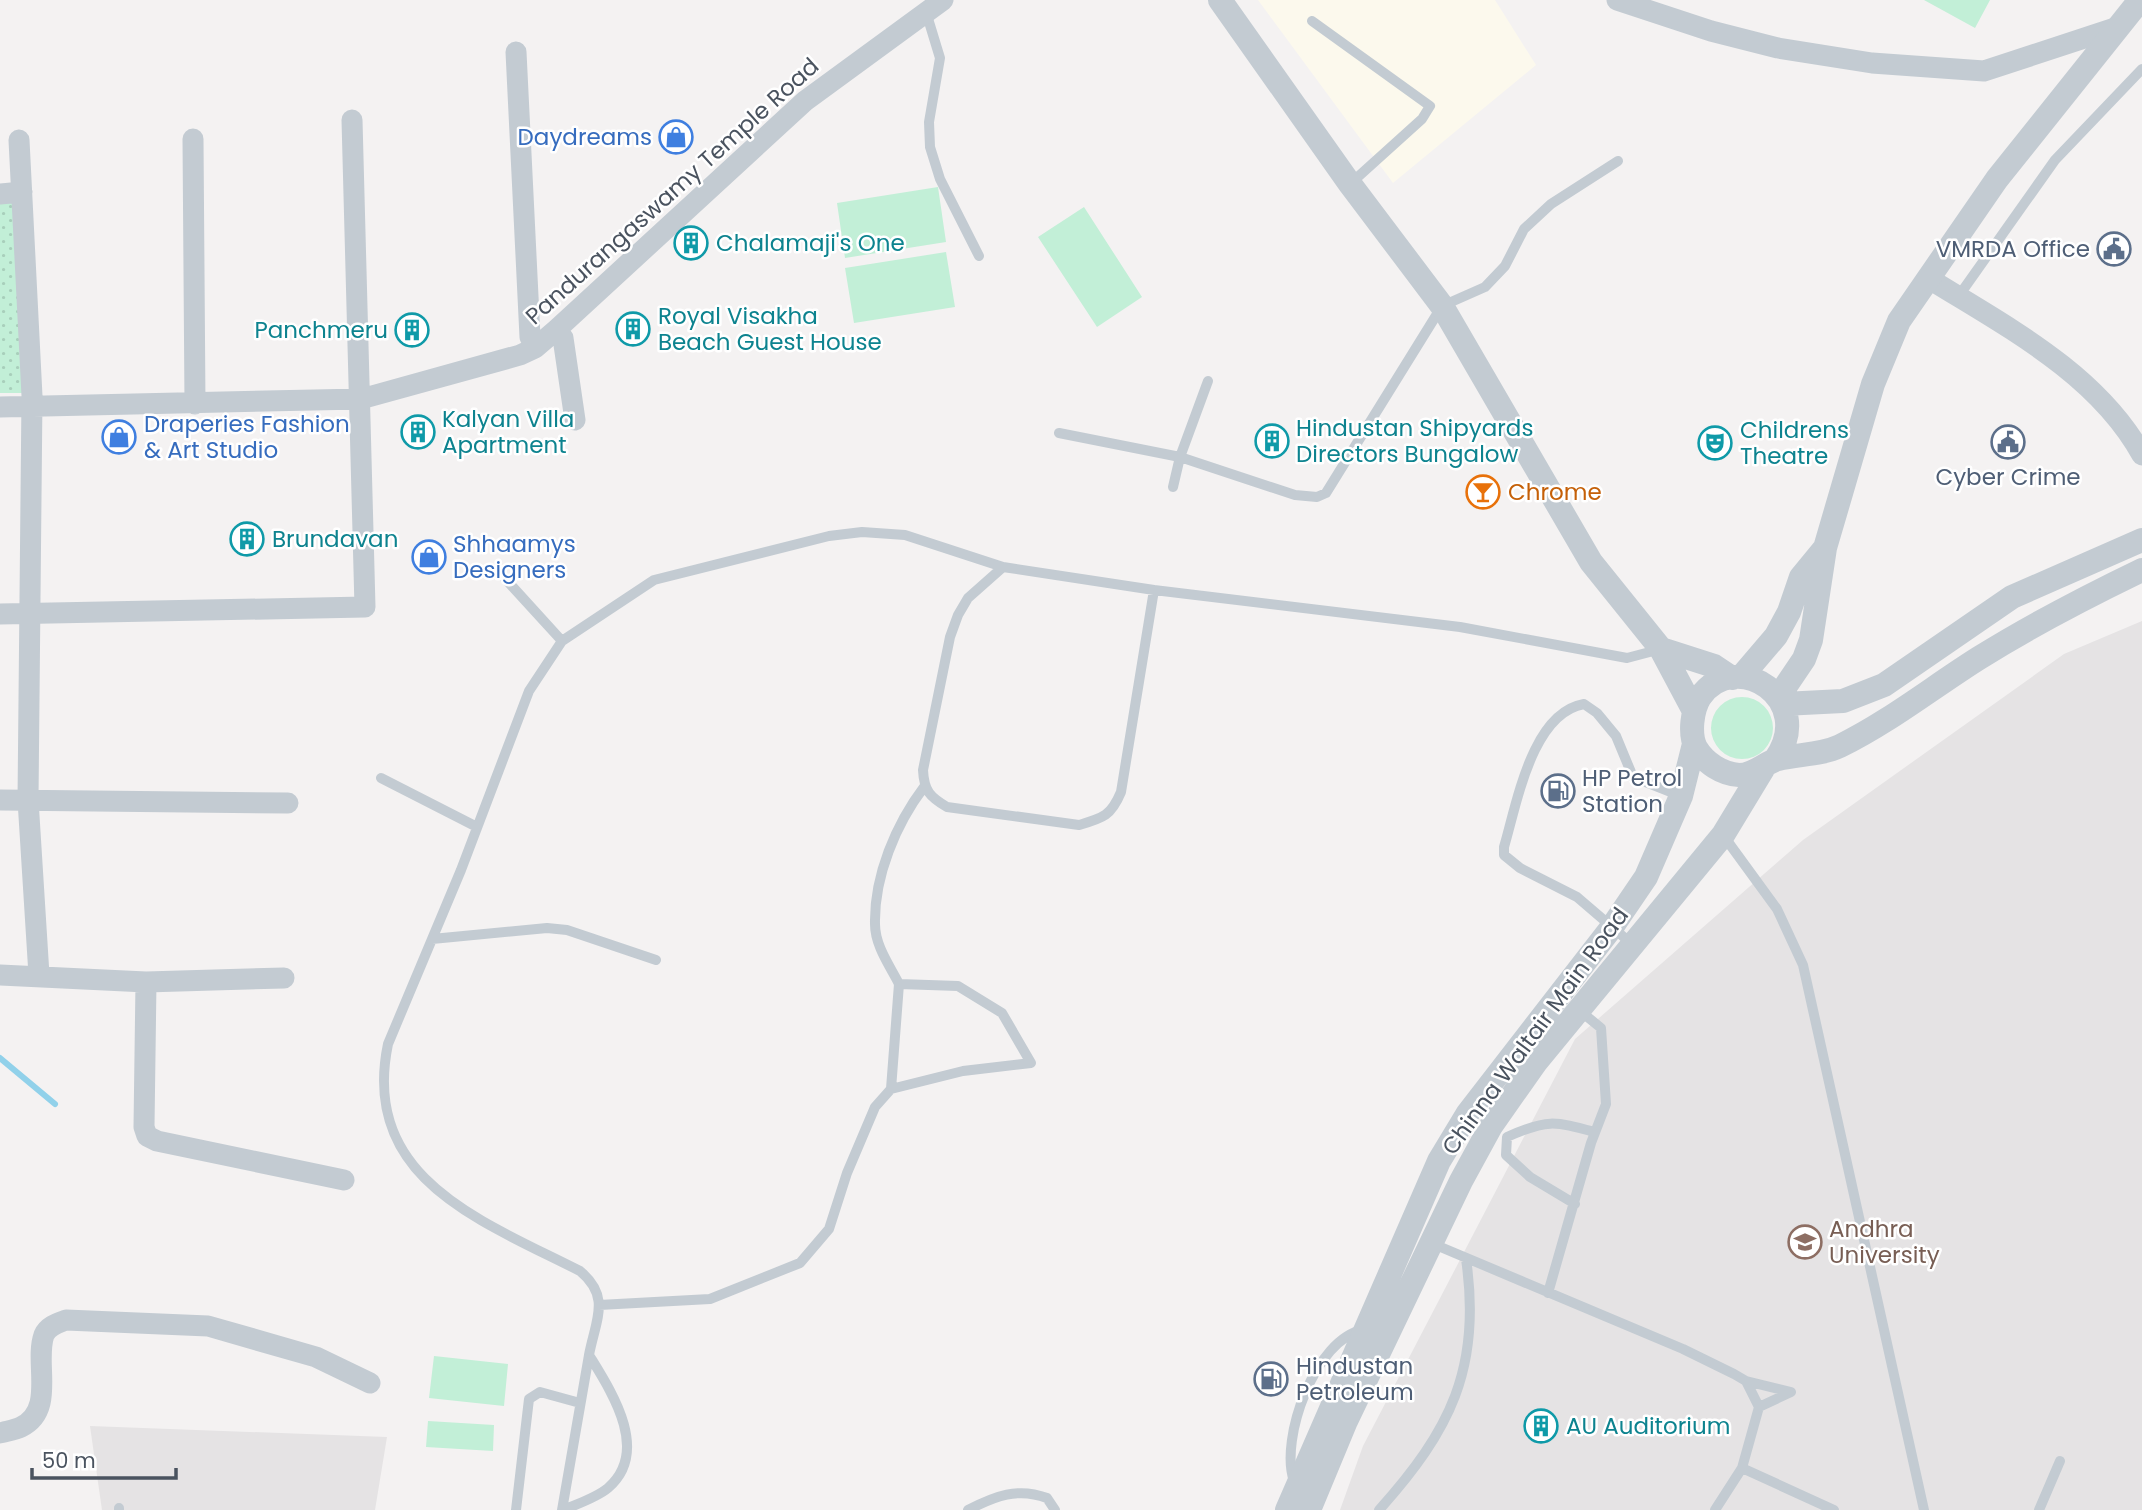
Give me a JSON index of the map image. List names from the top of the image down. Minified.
{"streets":{"street":["Pandurangaswamy Temple Road","Chinna Waltair Main Road"]},"places":{"shop":["Daydreams","Draperies Fashion & Art Studio","Shhaamys Designers"],"building":["Chalamaji's One","Royal Visakha Beach Guest House","Panchmeru","Kalyan Villa Apartment","Hindustan Shipyards Directors Bungalow","Brundavan","AU Auditorium"],"public building":["VMRDA Office","Cyber Crime"],"theatre":["Childrens Theatre"],"bar":["Chrome"],"fuel station":["HP Petrol Station","Hindustan Petroleum"],"school or university":["Andhra University"]},"scale_bar":"50 m"}
